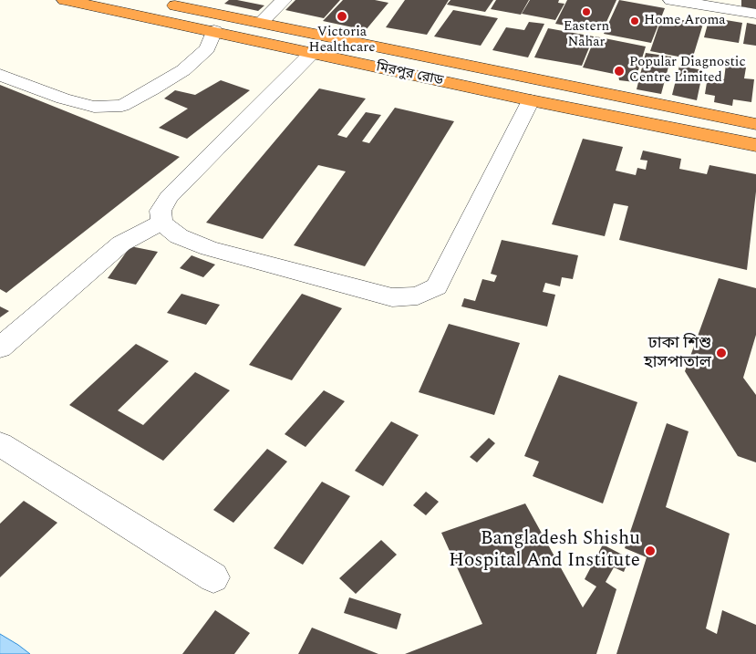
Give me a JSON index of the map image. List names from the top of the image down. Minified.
{"streets":{"highway":["মিরপুর রোড"]},"places":["Eastern Nahar","Victoria Healthcare","Home Aroma","Popular Diagnostic Centre Limited","ঢাকা শিশু হাসপাতাল","Bangladesh Shishu Hospital And Institute"]}
